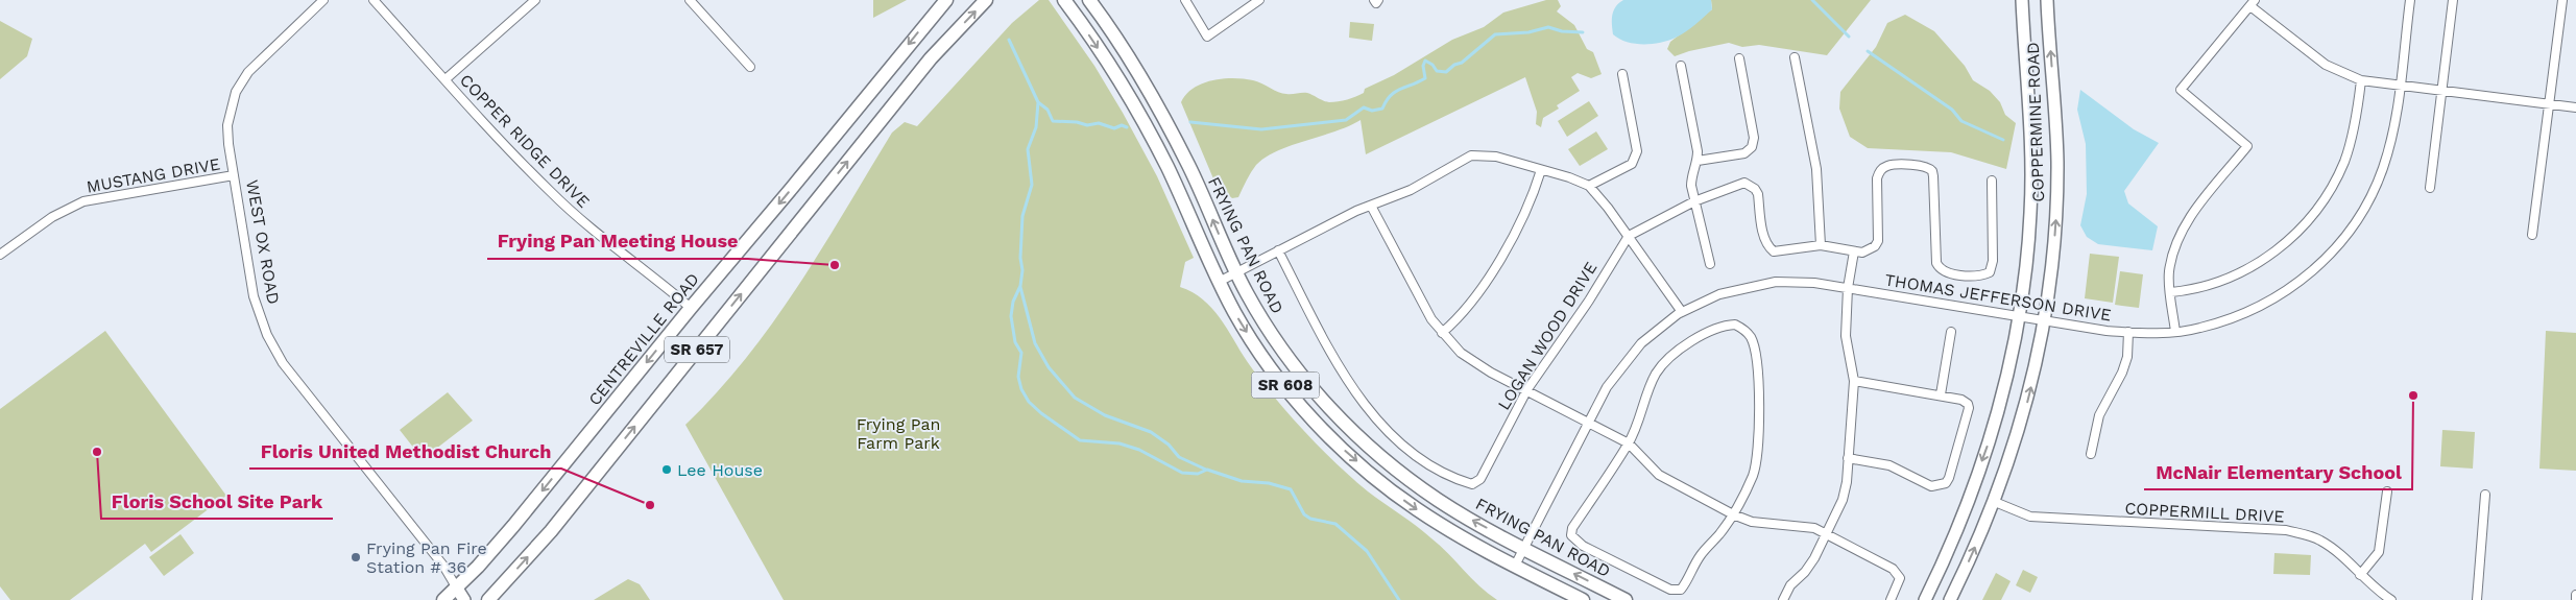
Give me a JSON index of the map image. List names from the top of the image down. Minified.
{"streets":{"main road":["FRYING PAN ROAD","CENTREVILLE ROAD","SR 657","SR 608"],"street":["COPPERMINE ROAD","COPPER RIDGE DRIVE","MUSTANG DRIVE","WEST OX ROAD","THOMAS JEFFERSON DRIVE","LOGAN WOOD DRIVE","COPPERMILL DRIVE"]},"crossings":[["COPPERMINE ROAD","THOMAS JEFFERSON DRIVE"],["COPPERMINE ROAD","COPPERMILL DRIVE"],["COPPER RIDGE DRIVE","CENTREVILLE ROAD"],["MUSTANG DRIVE","WEST OX ROAD"],["WEST OX ROAD","CENTREVILLE ROAD"],["FRYING PAN ROAD","THOMAS JEFFERSON DRIVE"],["THOMAS JEFFERSON DRIVE","SR 608"]],"parks":["Frying Pan Farm Park"],"places":["Frying Pan Meeting House","McNair Elementary School","Floris School Site Park","Lee House","Floris United Methodist Church","Frying Pan Fire Station # 36"]}
